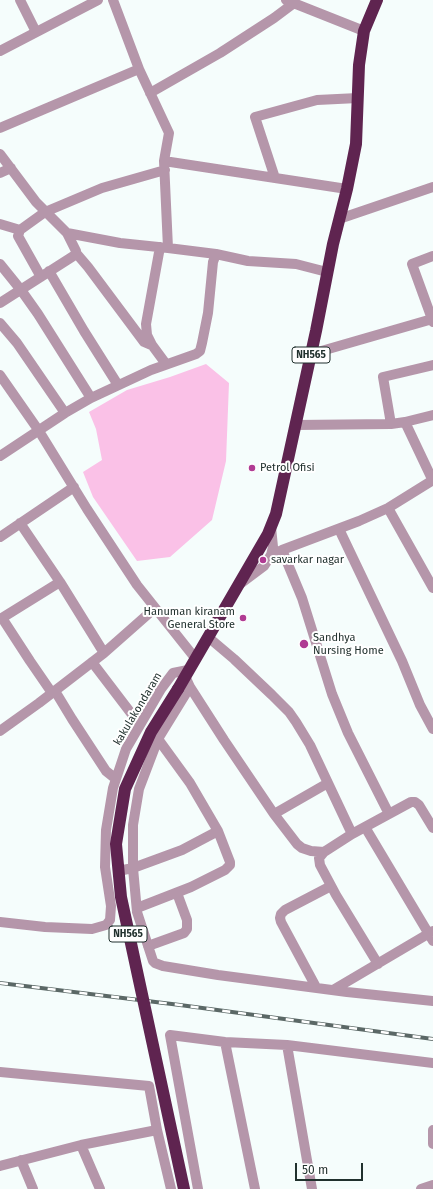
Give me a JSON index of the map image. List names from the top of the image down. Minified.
{"streets":{"highway":["NH565"],"street":["kakulakondaram"]},"crossings":[["NH565","kakulakondaram"]],"places":["Petrol Ofisi","savarkar nagar","Hanuman kiranam General Store","Sandhya Nursing Home"],"scale_bar":"50 m"}
